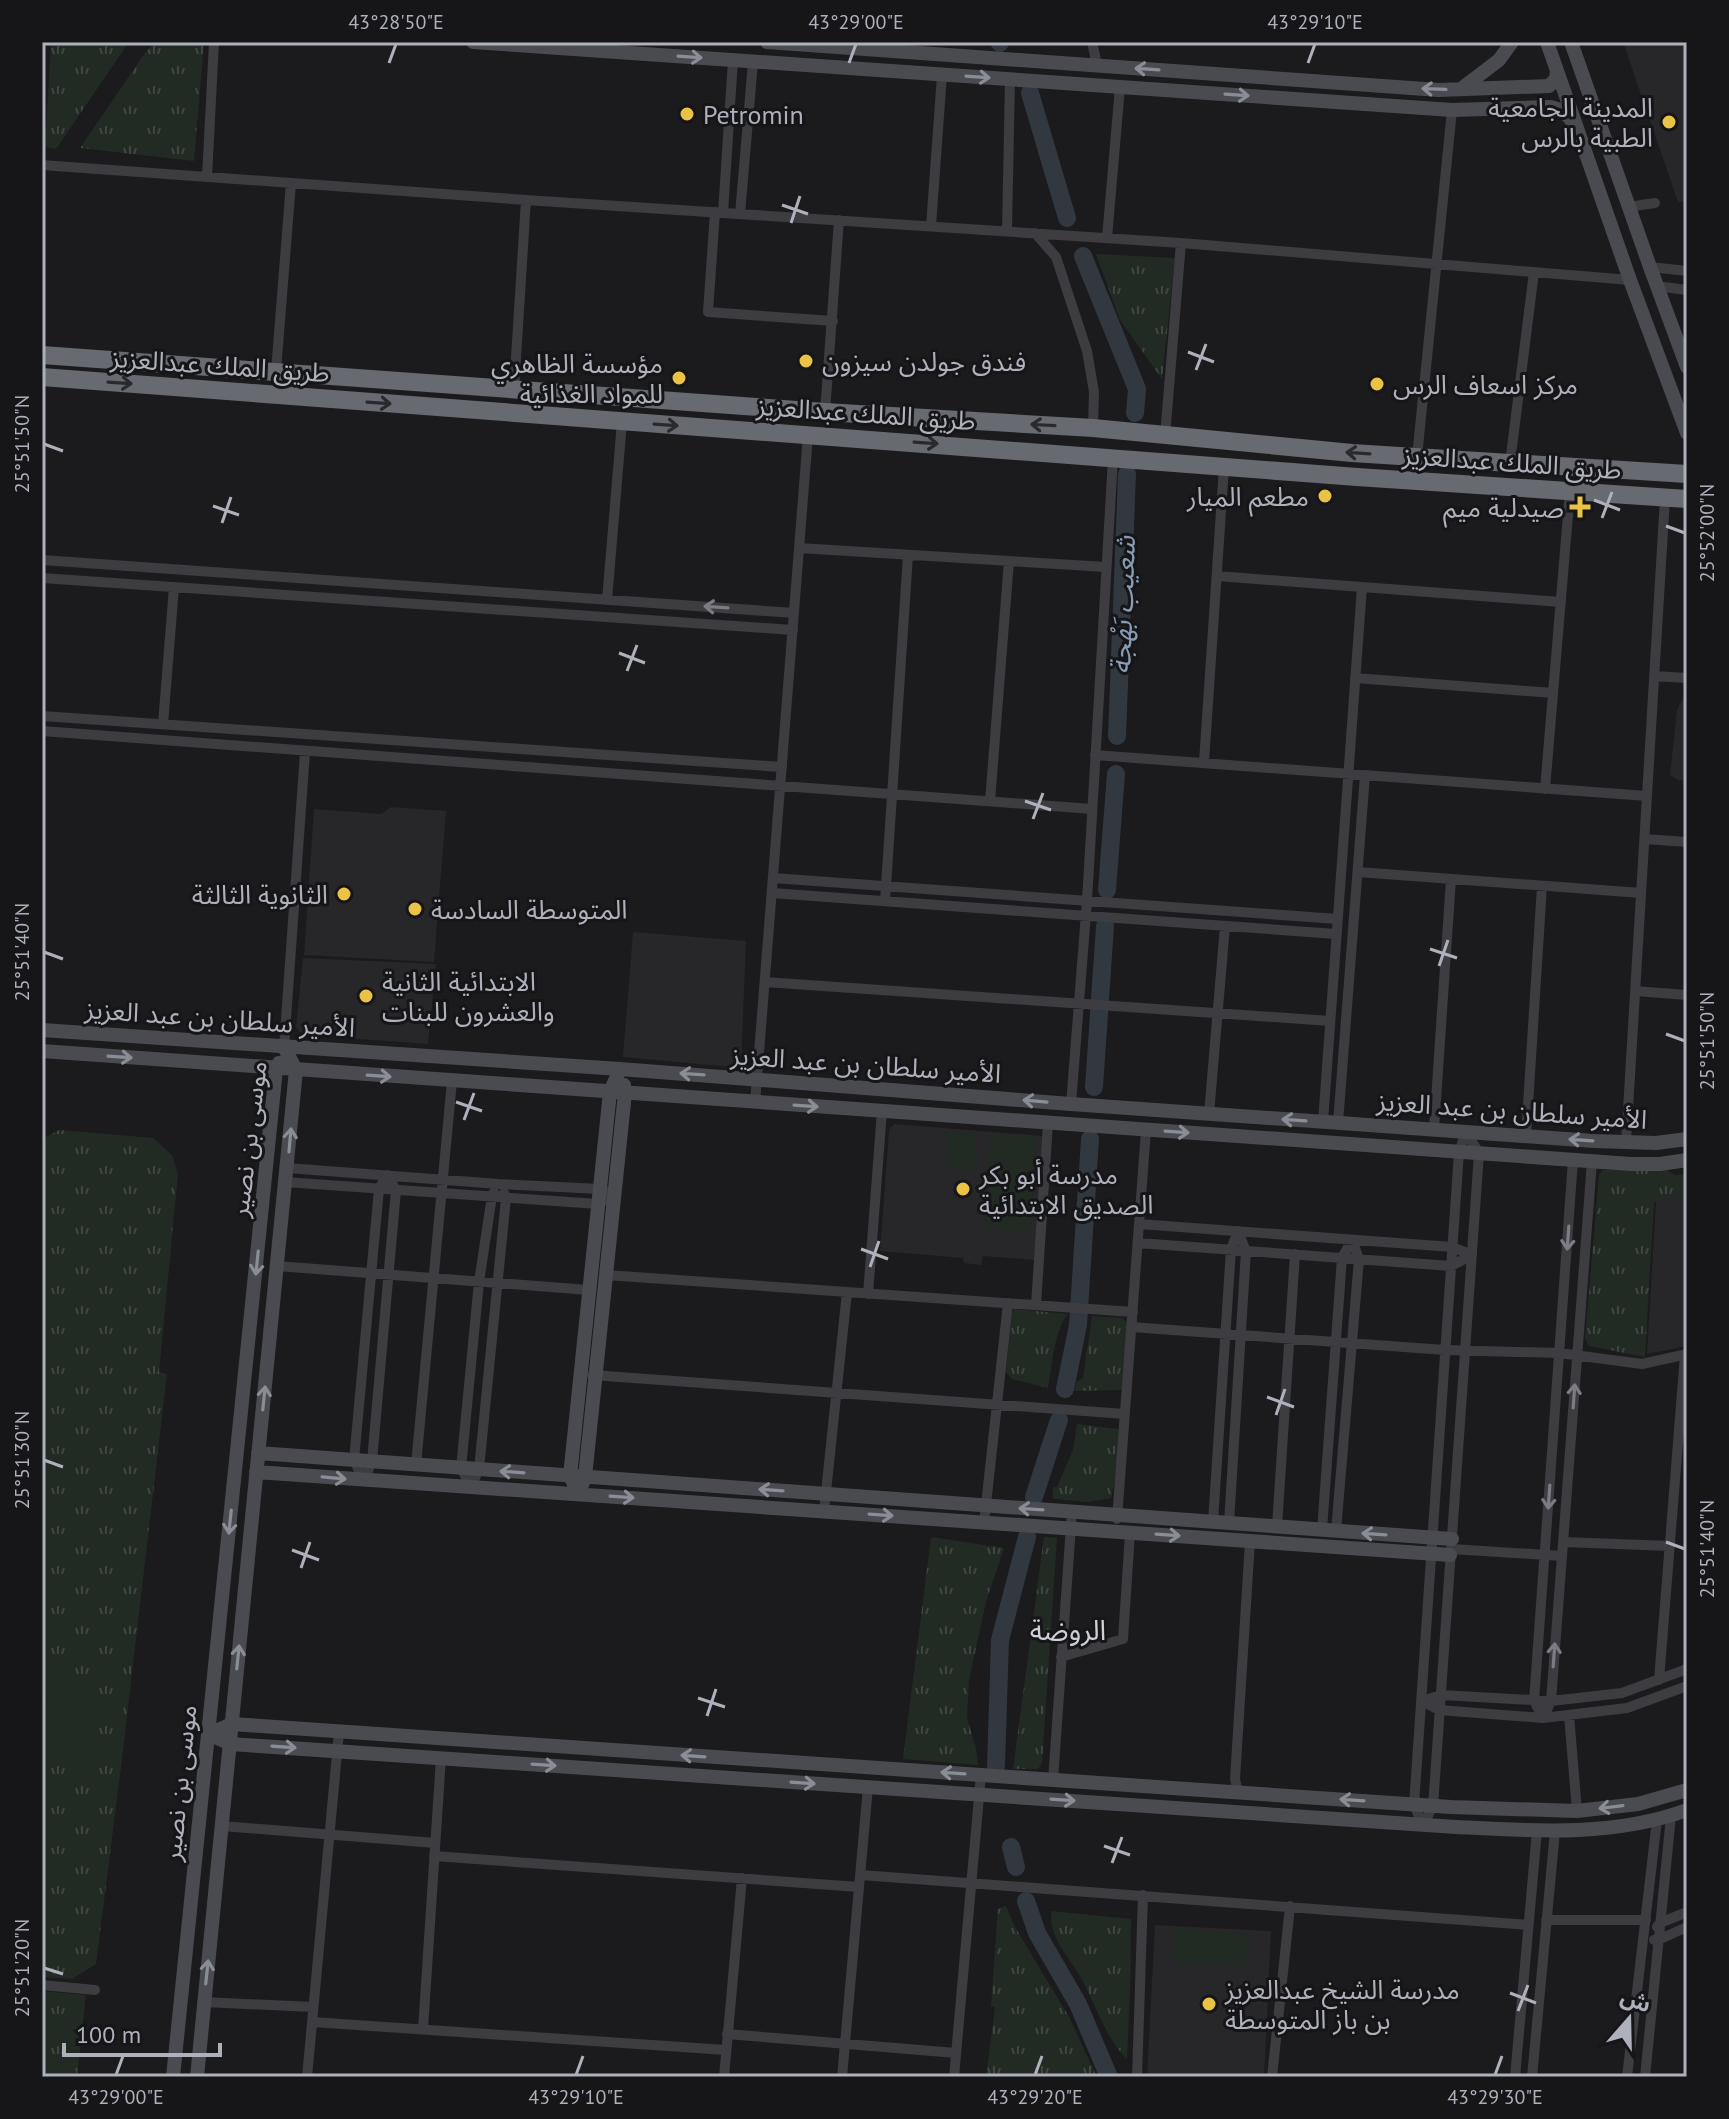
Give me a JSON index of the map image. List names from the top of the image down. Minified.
{"streets":{"highway":["طريق الملك عبدالعزيز"],"street":["الأمير سلطان بن عبد العزيز","موسى بن نصير"]},"crossings":[["الأمير سلطان بن عبد العزيز","موسى بن نصير"]],"districts":["الروضة"],"water":["شعيب بَهْجة"],"places":{"other":["Petromin","المدينة الجامعية الطبية بالرس","فندق جولدن سيزون","مؤسسة الظاهري للمواد الغذائية","مركز اسعاف الرس","مطعم الميار","الثانوية الثالثة","المتوسطة السادسة","الابتدائية الثانية والعشرون للبنات","مدرسة أبو بكر الصديق الابتدائية","مدرسة الشيخ عبدالعزيز بن باز المتوسطة"],"health":["صيدلية ميم"]},"scale_bar":"100 m","north":"top","coordinates":["43°28'50\"E","43°29'00\"E","43°29'10\"E","25°51'50\"N","25°52'00\"N","25°51'40\"N","25°51'30\"N","25°51'20\"N","43°29'20\"E","43°29'30\"E"]}
